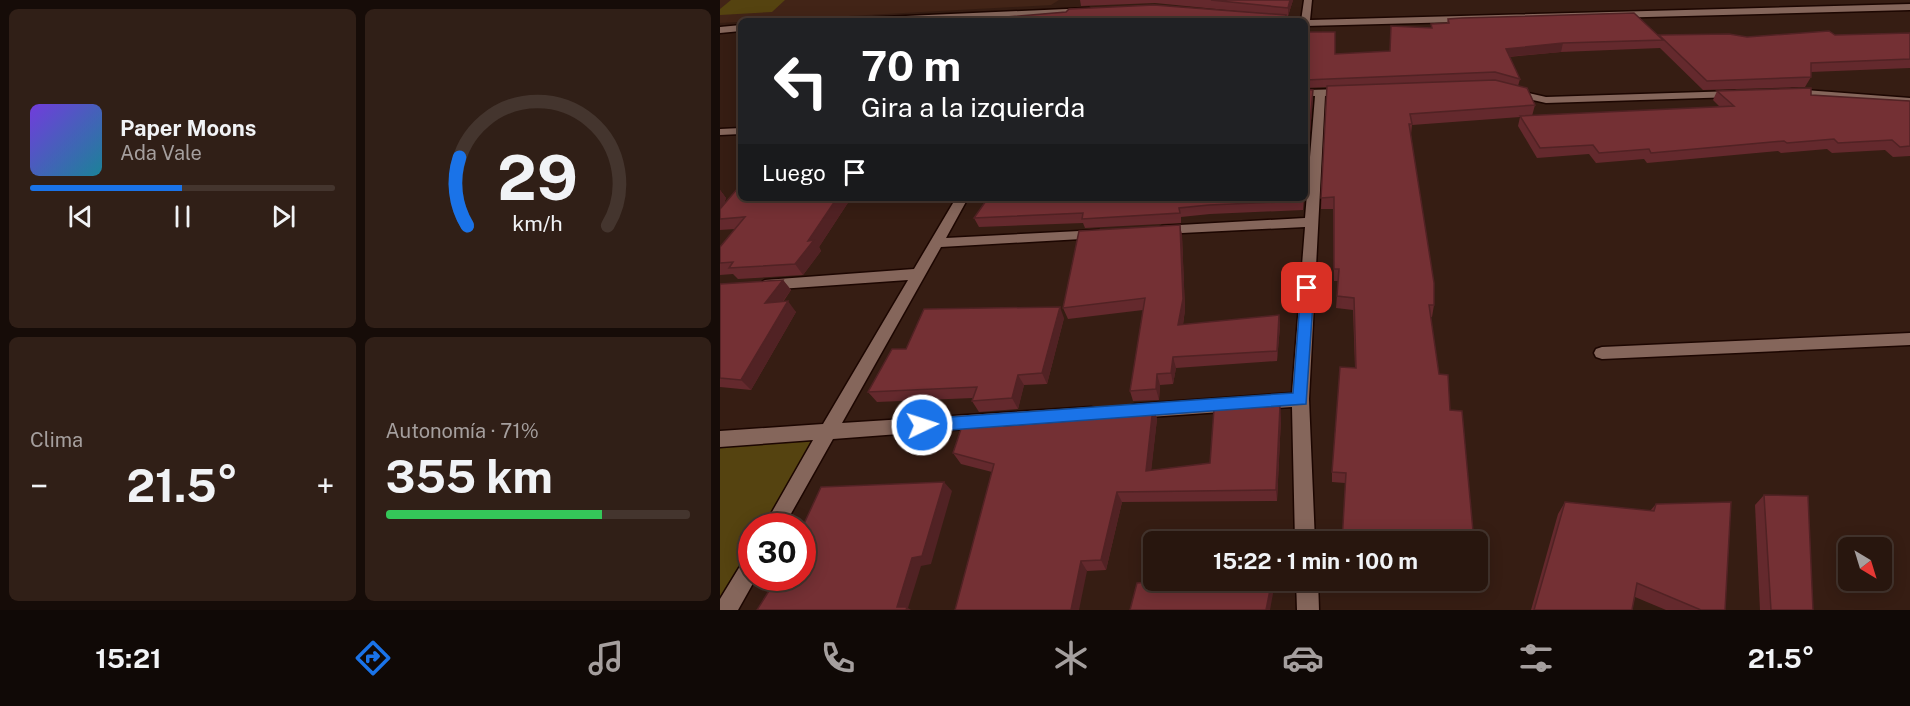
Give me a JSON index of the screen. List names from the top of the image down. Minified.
{"north":"bottom right","page":{"turn":["70 m","Gira a la izquierda"],"song":["Paper Moons","Ada Vale"],"then":"Luego","tile":["Clima",["Autonomía · 71%","355 km"]],"heat":["−","21.5°","+"],"limit":"30","trip":"15:22 · 1 min · 100 m","tabs":["15:21","21.5°"],"gauge":["29","km/h"]}}
